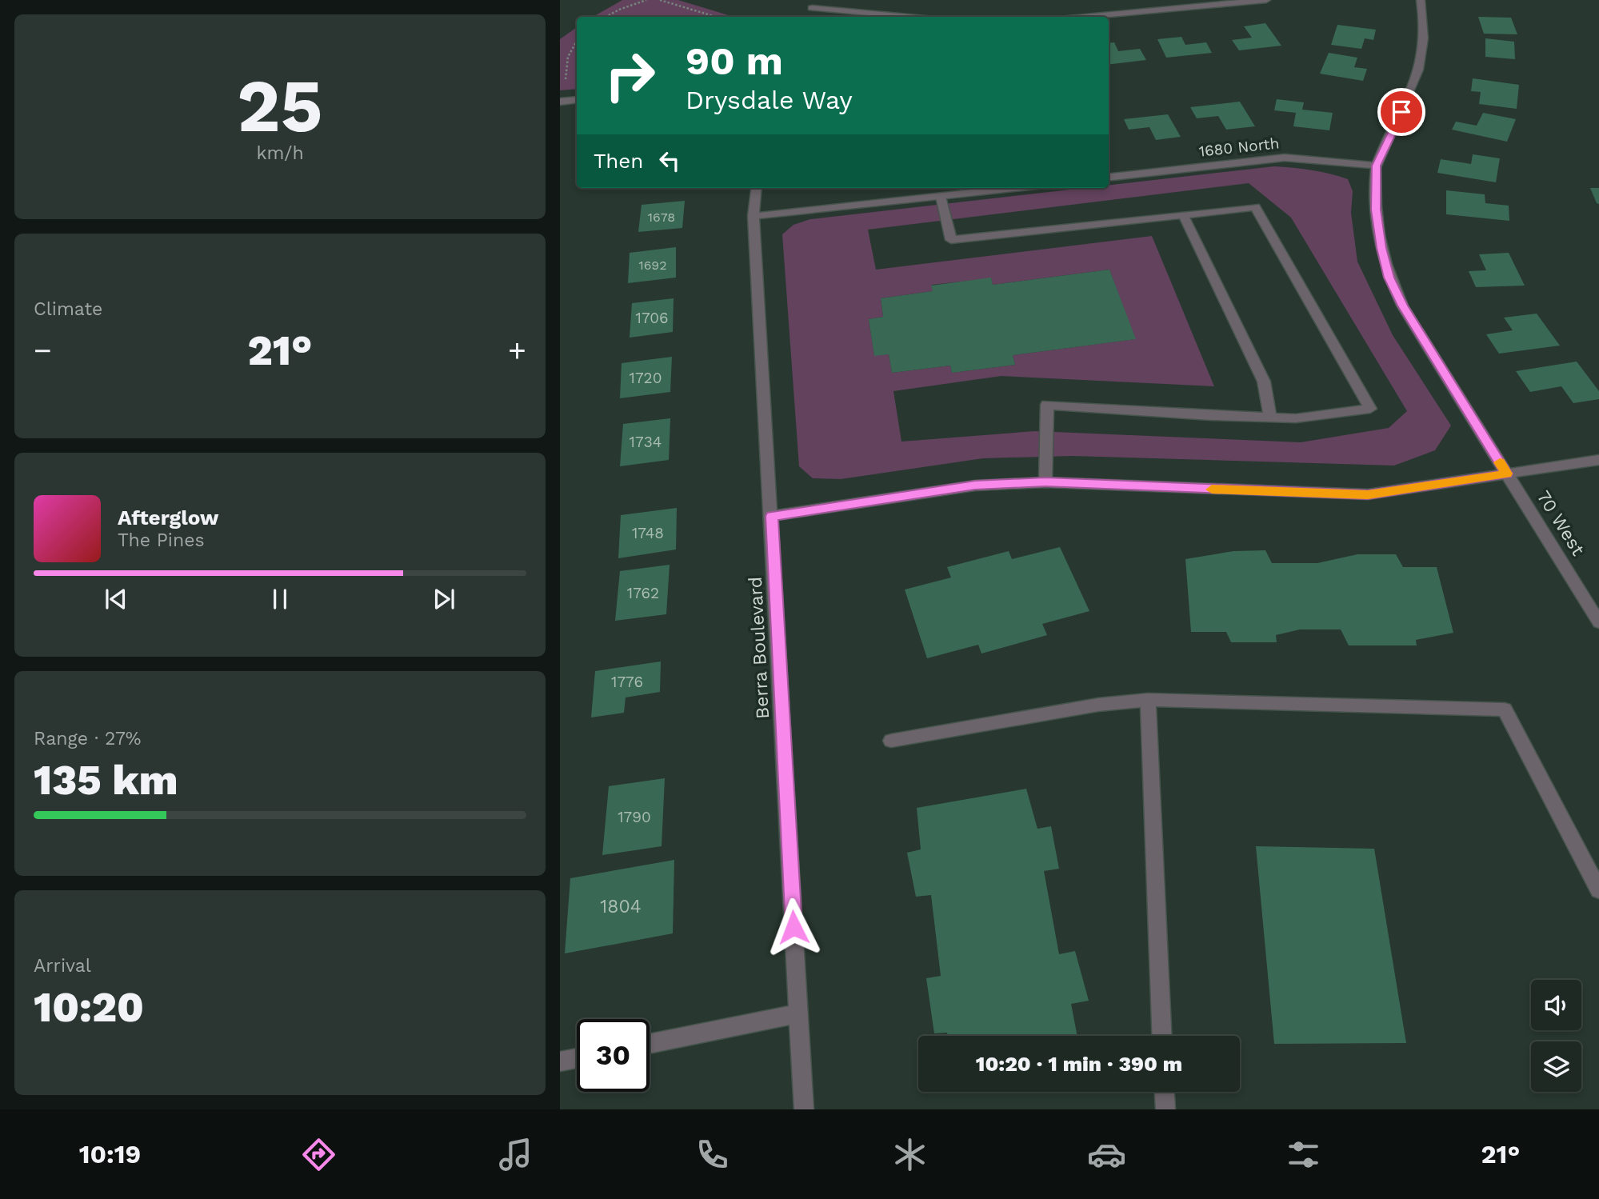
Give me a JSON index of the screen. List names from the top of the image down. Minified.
{"streets":{"street":["1680 North","70 West","Berra Boulevard"]},"crossings":[["1680 North","70 West"]],"house_numbers":["1678","1692","1706","1720","1734","1748","1762","1776","1790","1804"],"page":{"tile":[["25","km/h"],"Climate",["Range · 27%","135 km"],["Arrival","10:20"]],"turn":["90 m","Drysdale Way"],"then":"Then","heat":["−","21°","+"],"song":["Afterglow","The Pines"],"limit":"30","trip":"10:20 · 1 min · 390 m","tabs":["10:19","21°"]}}
